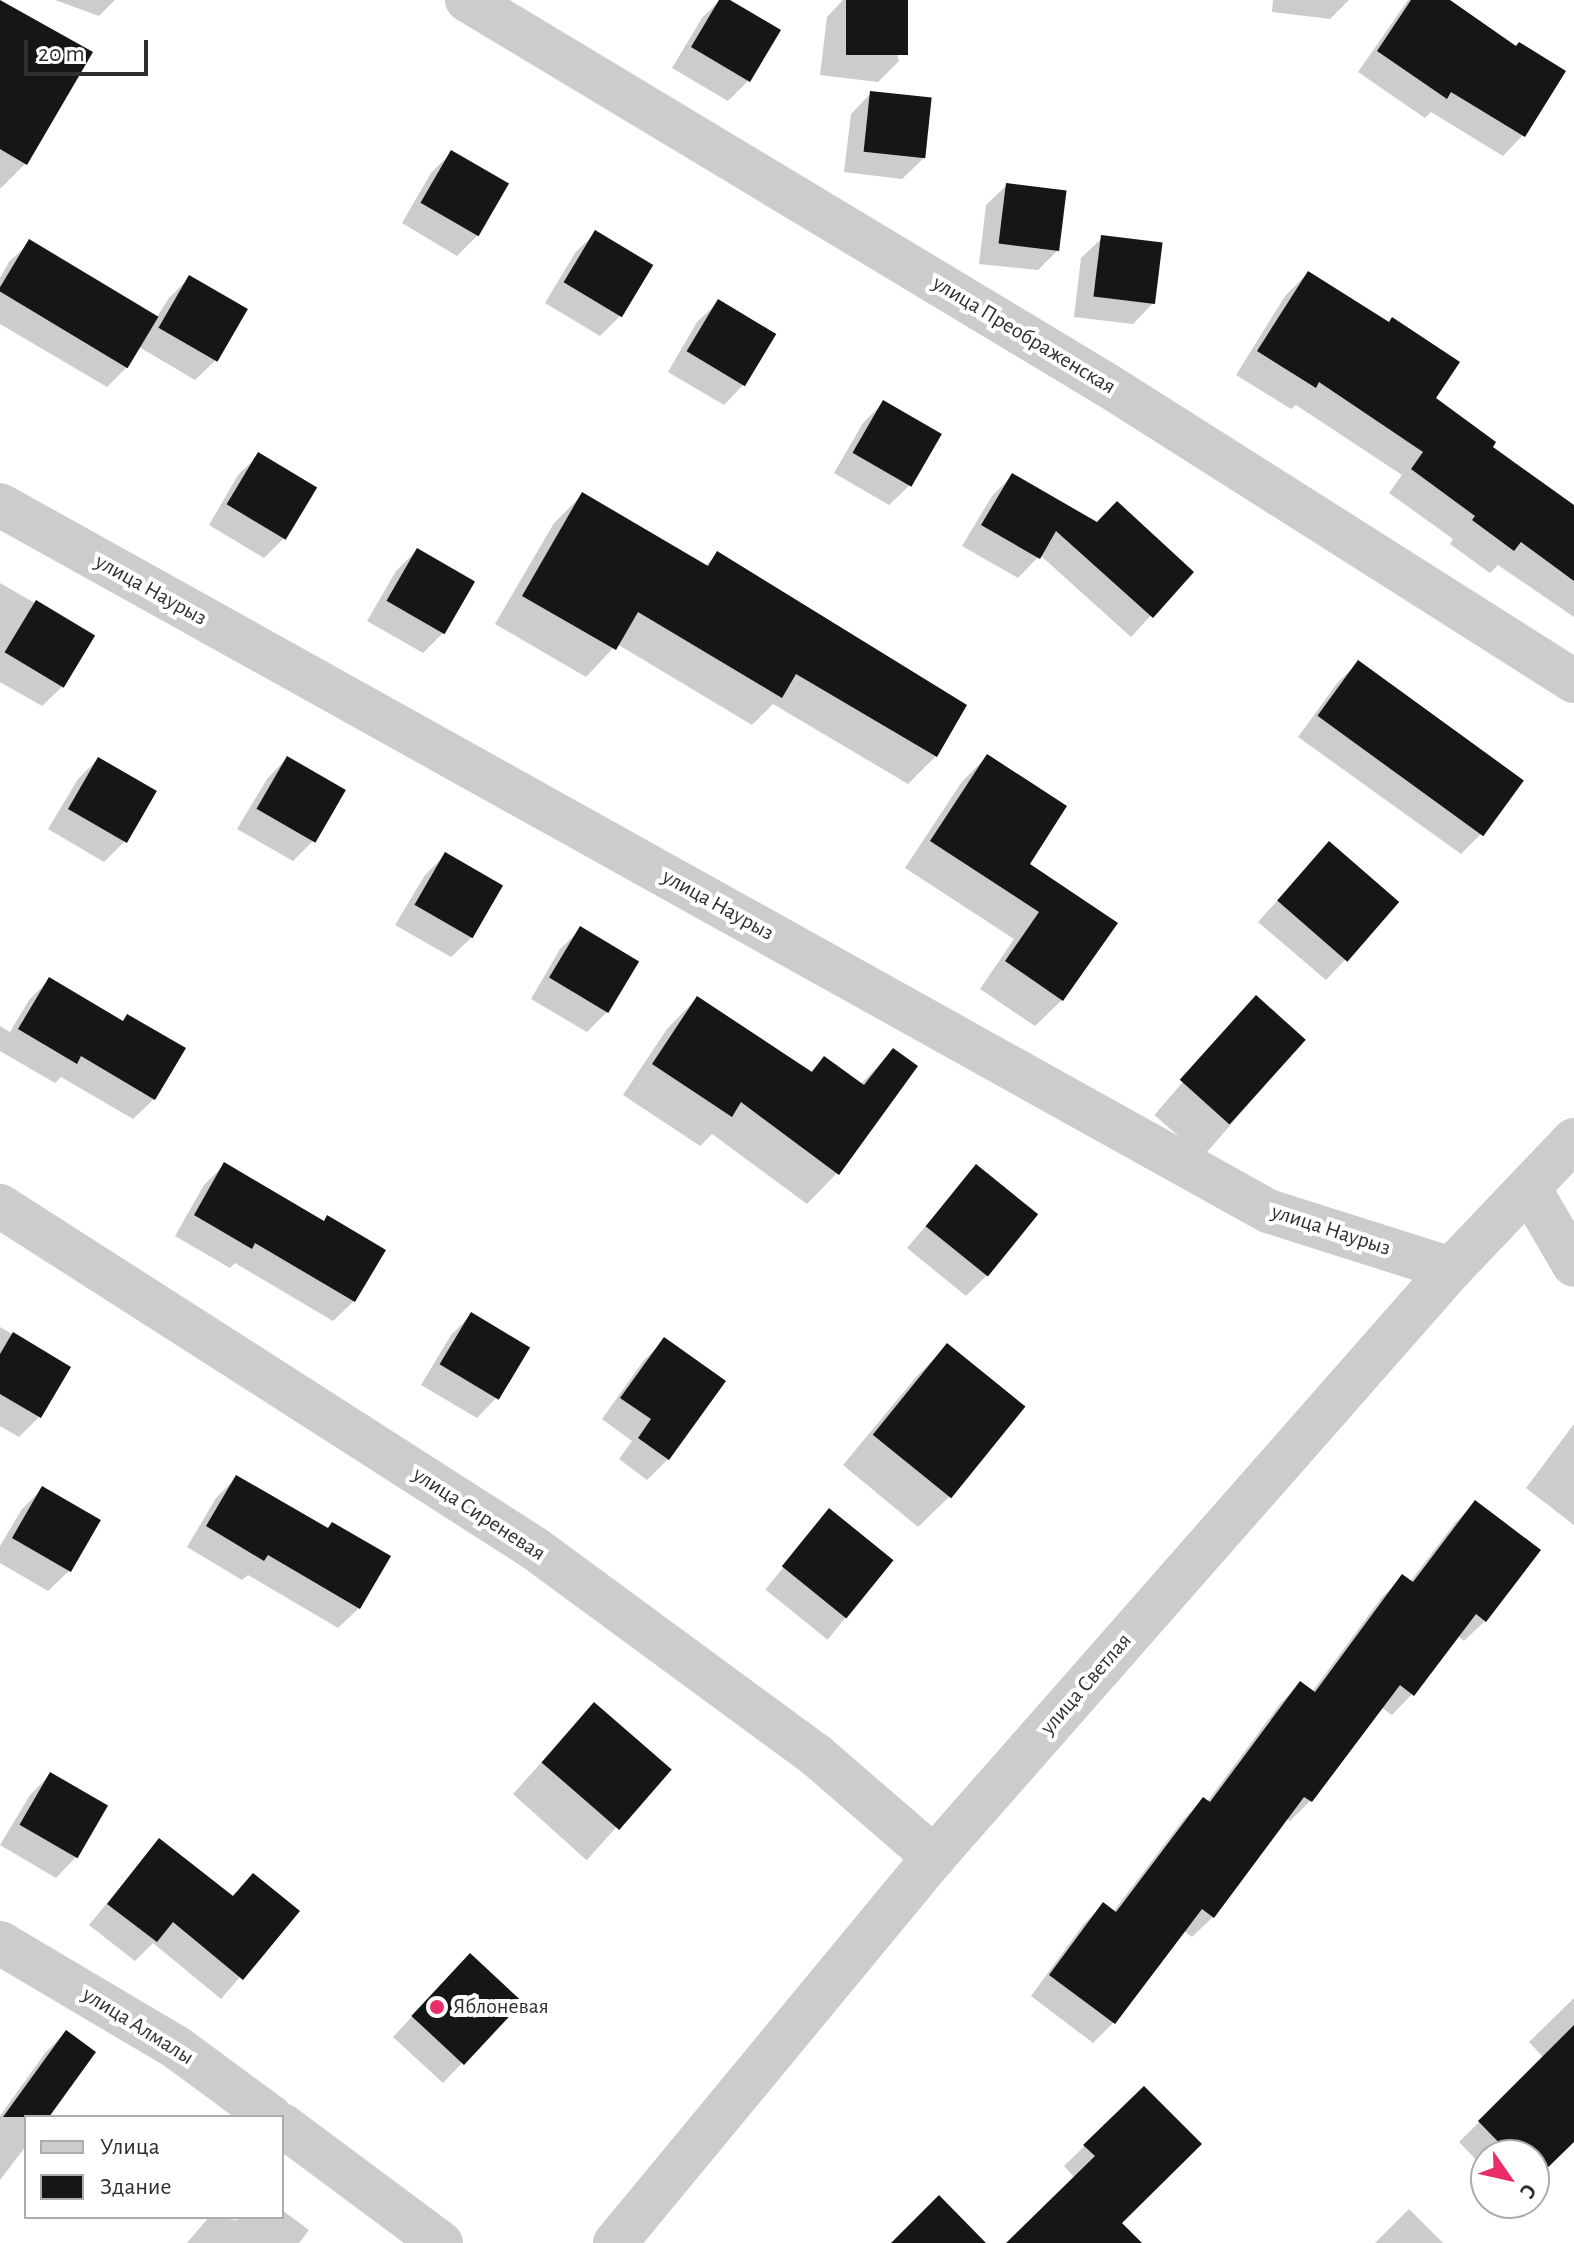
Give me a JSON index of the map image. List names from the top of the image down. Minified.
{"streets":{"street":["улица Преображенская","улица Наурыз","улица Сиреневая","улица Светлая","улица Алмалы"]},"crossings":[["улица Наурыз","улица Светлая"],["улица Сиреневая","улица Светлая"]],"places":["Яблоневая"],"legend":["Улица","Здание"],"scale_bar":"20 m","north":"bottom right"}
